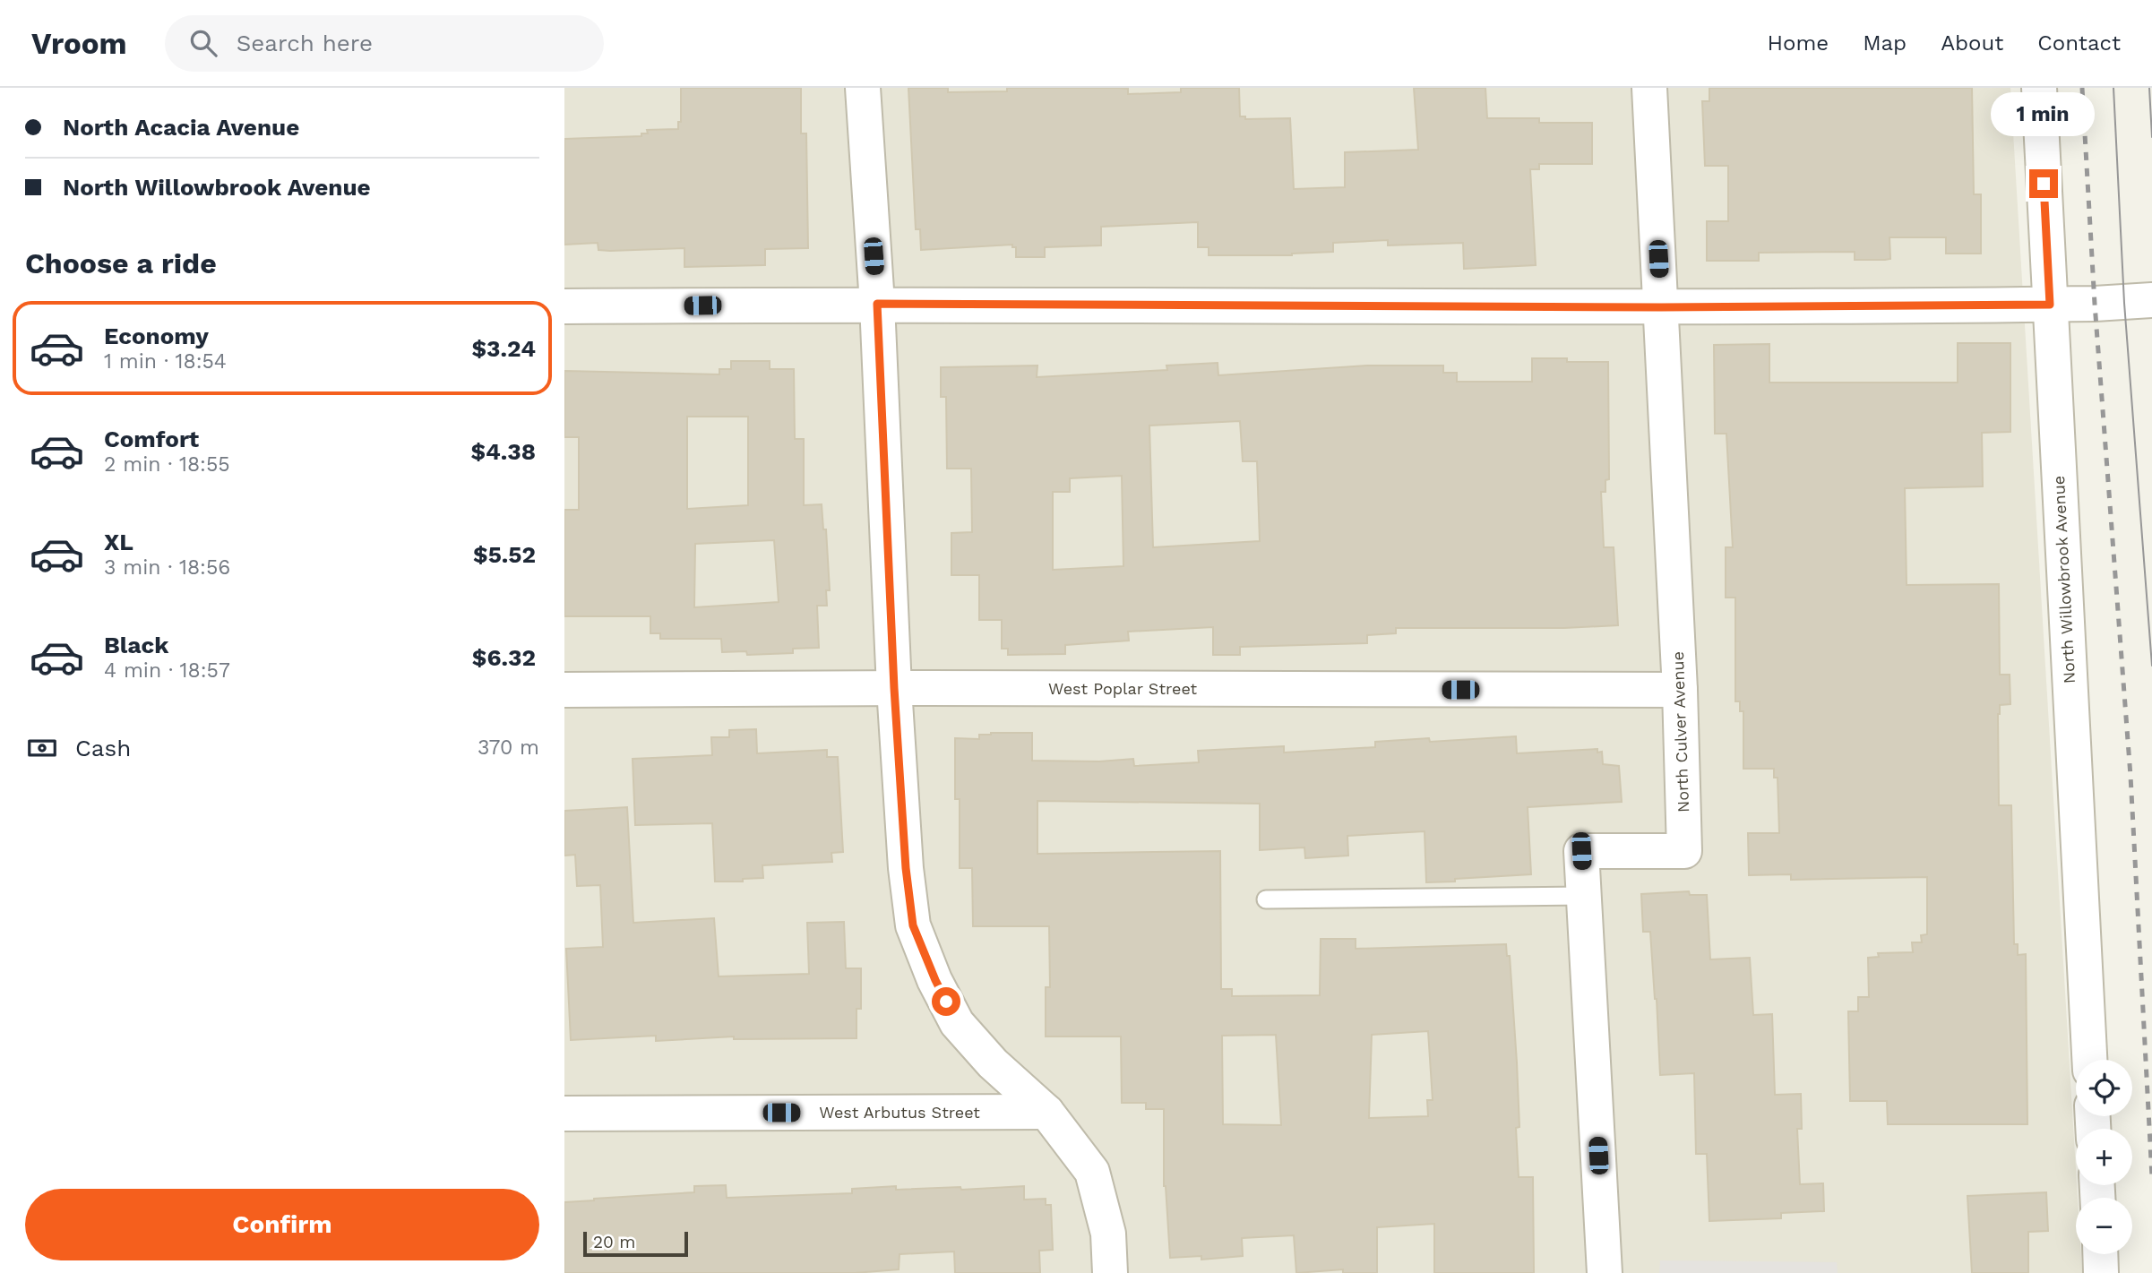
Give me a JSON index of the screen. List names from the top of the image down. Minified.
{"streets":{"street":["North Willowbrook Avenue","West Poplar Street","North Culver Avenue","West Arbutus Street"]},"crossings":[["West Poplar Street","North Culver Avenue"]],"scale_bar":"20 m","page":{"header":"Vroom","search":"Search here","nav":["Home","Map","About","Contact"],"banner":["North Acacia Avenue","North Willowbrook Avenue"],"bubble":"1 min","heading":"Choose a ride","list":[{"name":"Economy","note":"1 min · 18:54","value":"$3.24"},{"name":"Comfort","note":"2 min · 18:55","value":"$4.38"},{"name":"XL","note":"3 min · 18:56","value":"$5.52"},{"name":"Black","note":"4 min · 18:57","value":"$6.32"}],"pay":["Cash","370 m"],"map_buttons":["+","−"],"buttons":"Confirm","scale":"20 m"}}
